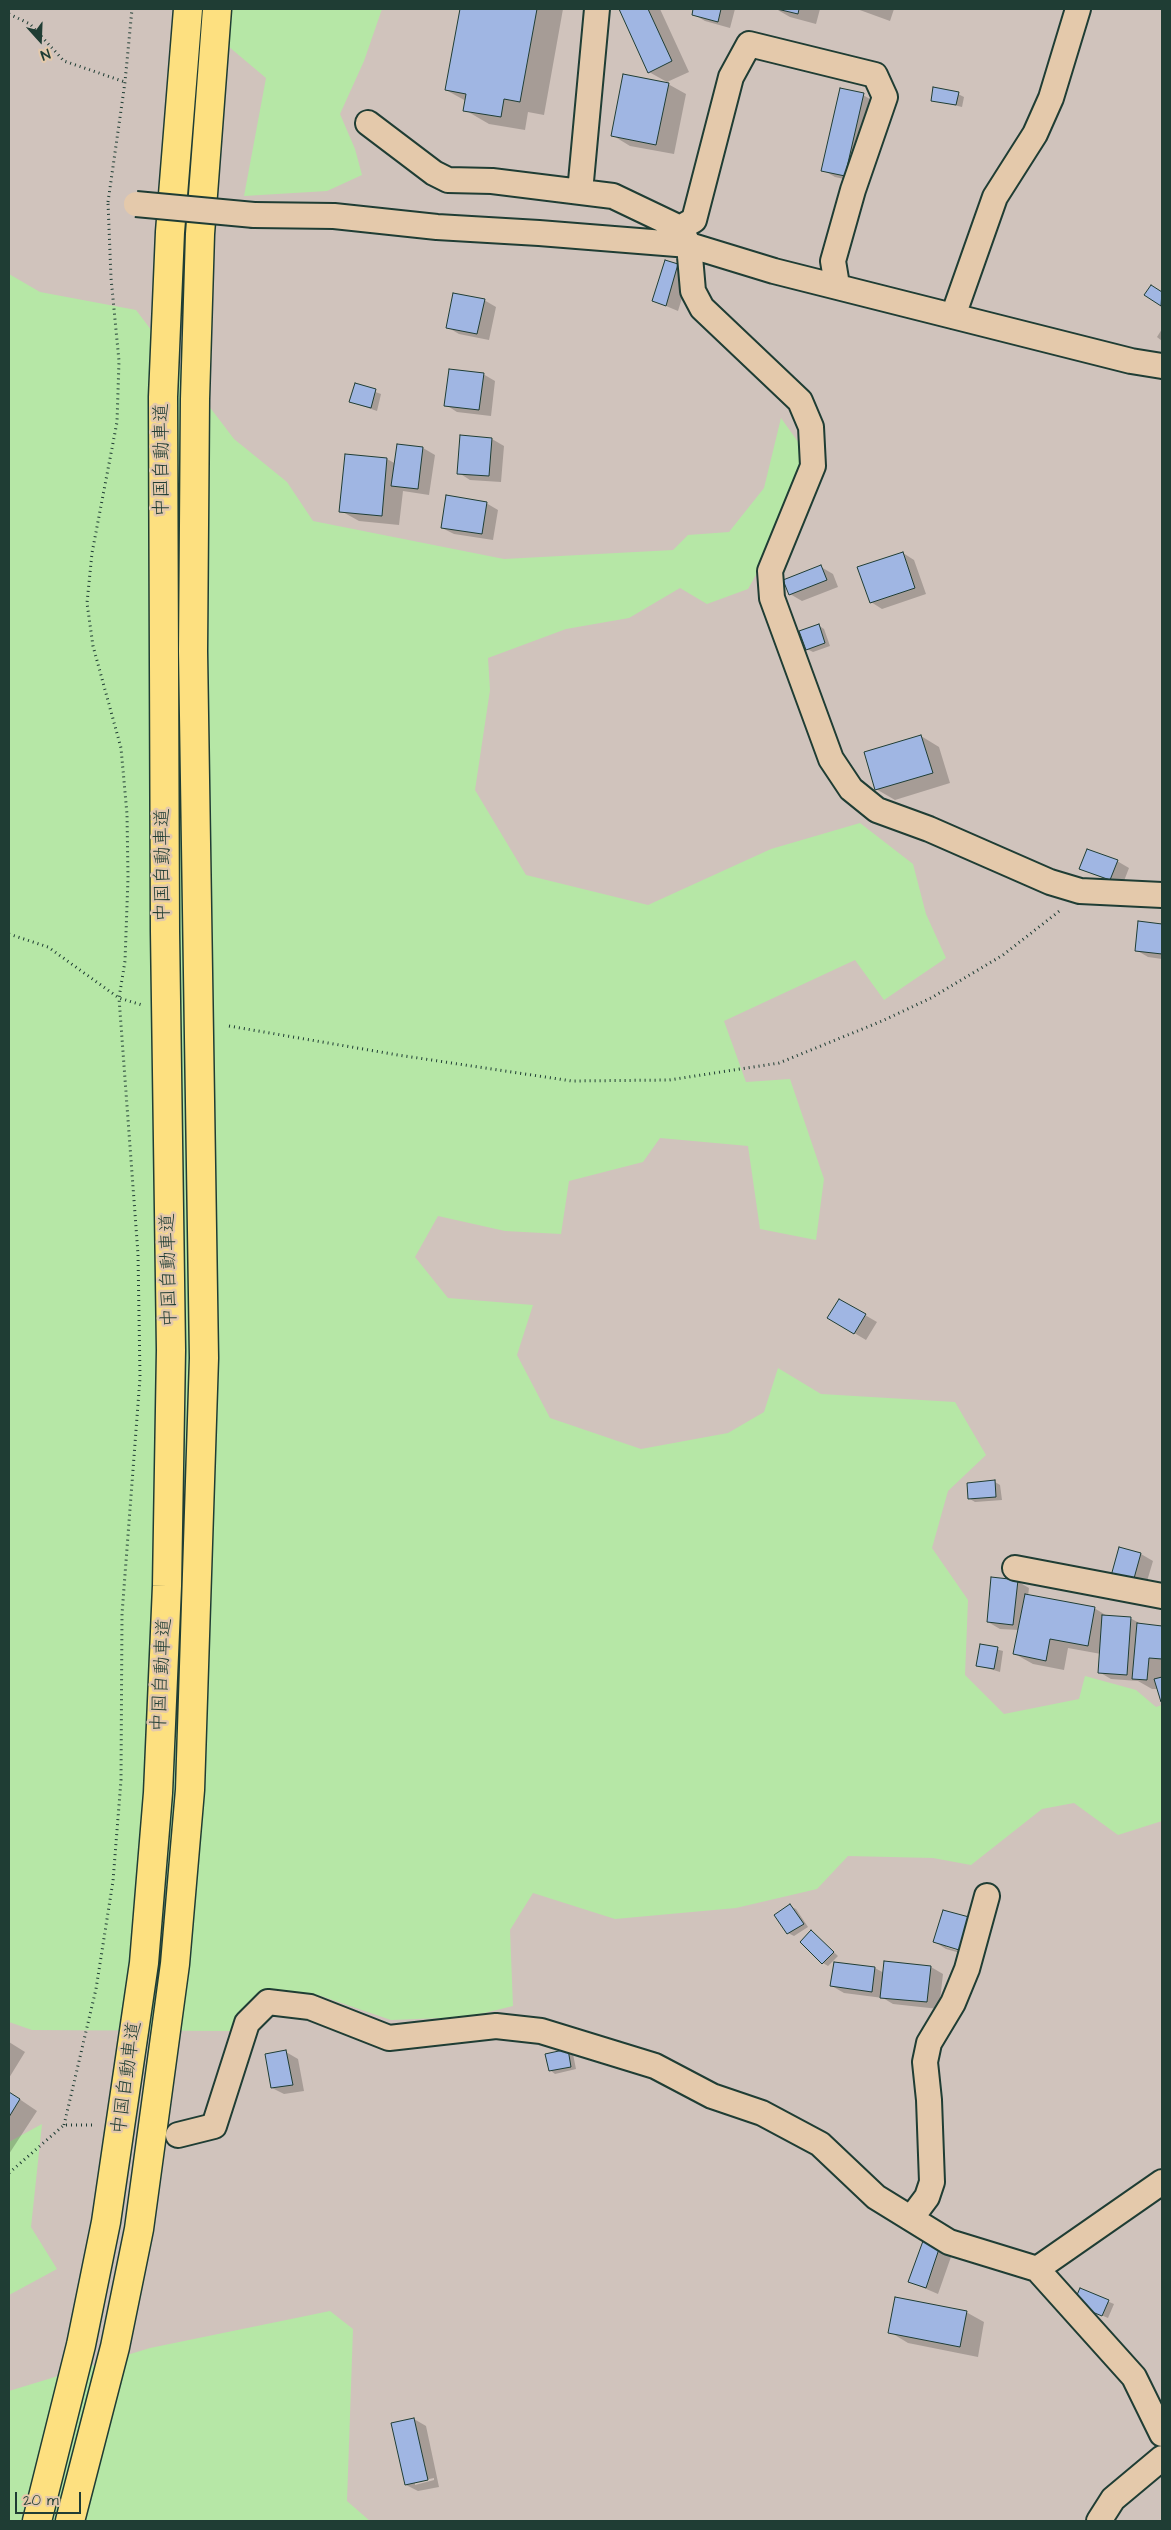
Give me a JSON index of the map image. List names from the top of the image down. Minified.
{"streets":{"highway":["中国自動車道"]},"scale_bar":"20 m","north":"bottom"}
